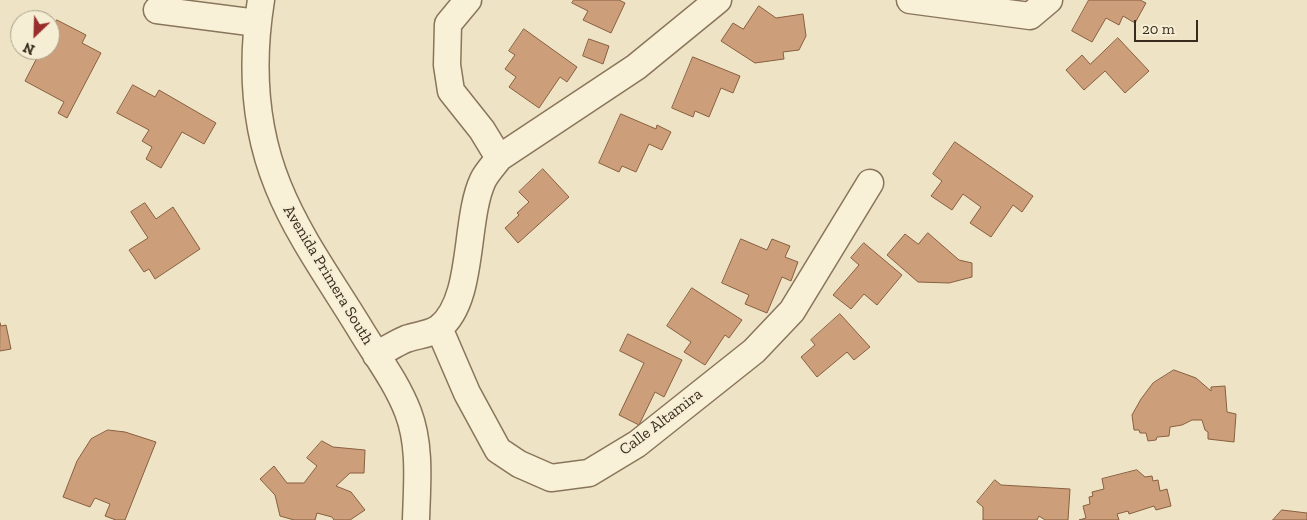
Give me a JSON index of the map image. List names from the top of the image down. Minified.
{"streets":{"street":["Avenida Primera South","Calle Altamira"]},"scale_bar":"20 m","north":"bottom left"}
